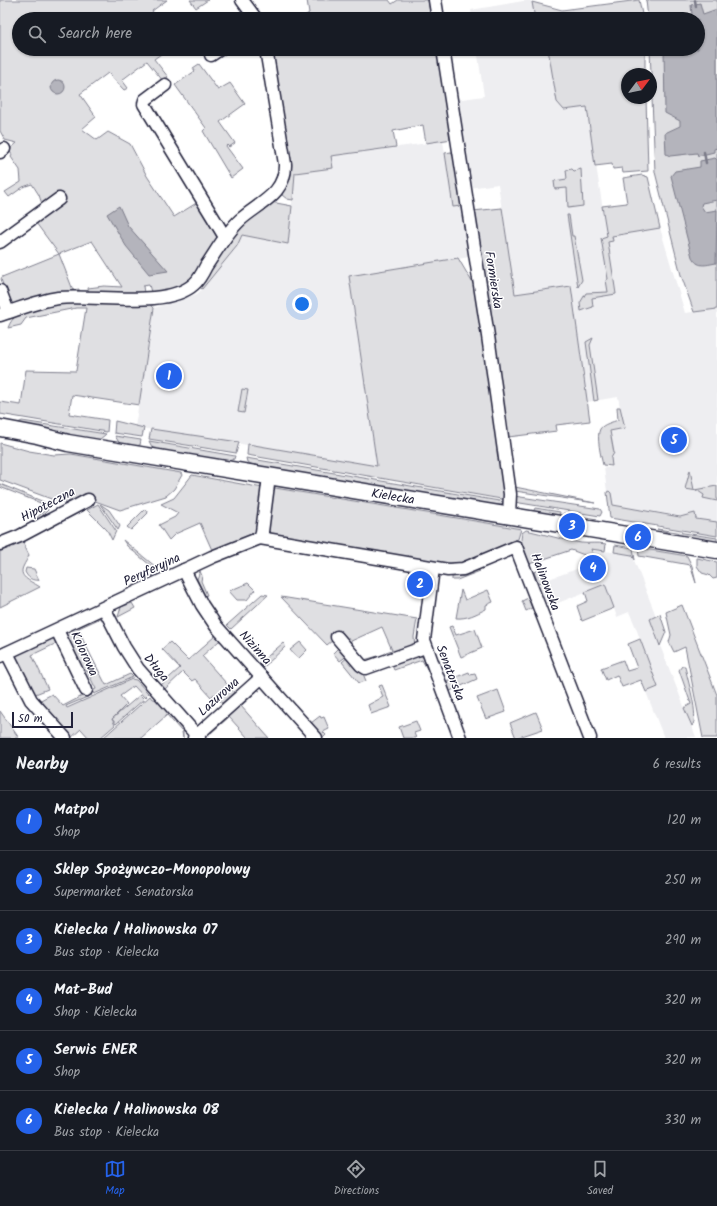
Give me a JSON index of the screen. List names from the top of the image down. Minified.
{"streets":{"main road":["Kielecka"],"street":["Formierska","Hipoteczna","Peryferyjna","Halinowska","Nizinna","Kolorowa","Długa","Senatorska","Lazurowa"]},"crossings":[["Formierska","Kielecka"],["Peryferyjna","Halinowska"],["Peryferyjna","Nizinna"],["Peryferyjna","Kolorowa"],["Peryferyjna","Długa"],["Halinowska","Senatorska"],["Nizinna","Lazurowa"],["Długa","Lazurowa"]],"scale_bar":"50 m","north":"top right","page":{"search":"Search here","pins":["1","5","3","6","4","2"],"scale":"50 m","heading":["Nearby","6 results"],"list":[{"mark":"1","name":"Matpol","note":"Shop","value":"120 m"},{"mark":"2","name":"Sklep Spożywczo-Monopolowy","note":"Supermarket · Senatorska","value":"250 m"},{"mark":"3","name":"Kielecka / Halinowska 07","note":"Bus stop · Kielecka","value":"290 m"},{"mark":"4","name":"Mat-Bud","note":"Shop · Kielecka","value":"320 m"},{"mark":"5","name":"Serwis ENER","note":"Shop","value":"320 m"},{"mark":"6","name":"Kielecka / Halinowska 08","note":"Bus stop · Kielecka","value":"330 m"}],"nav":["Map","Directions","Saved"]}}
